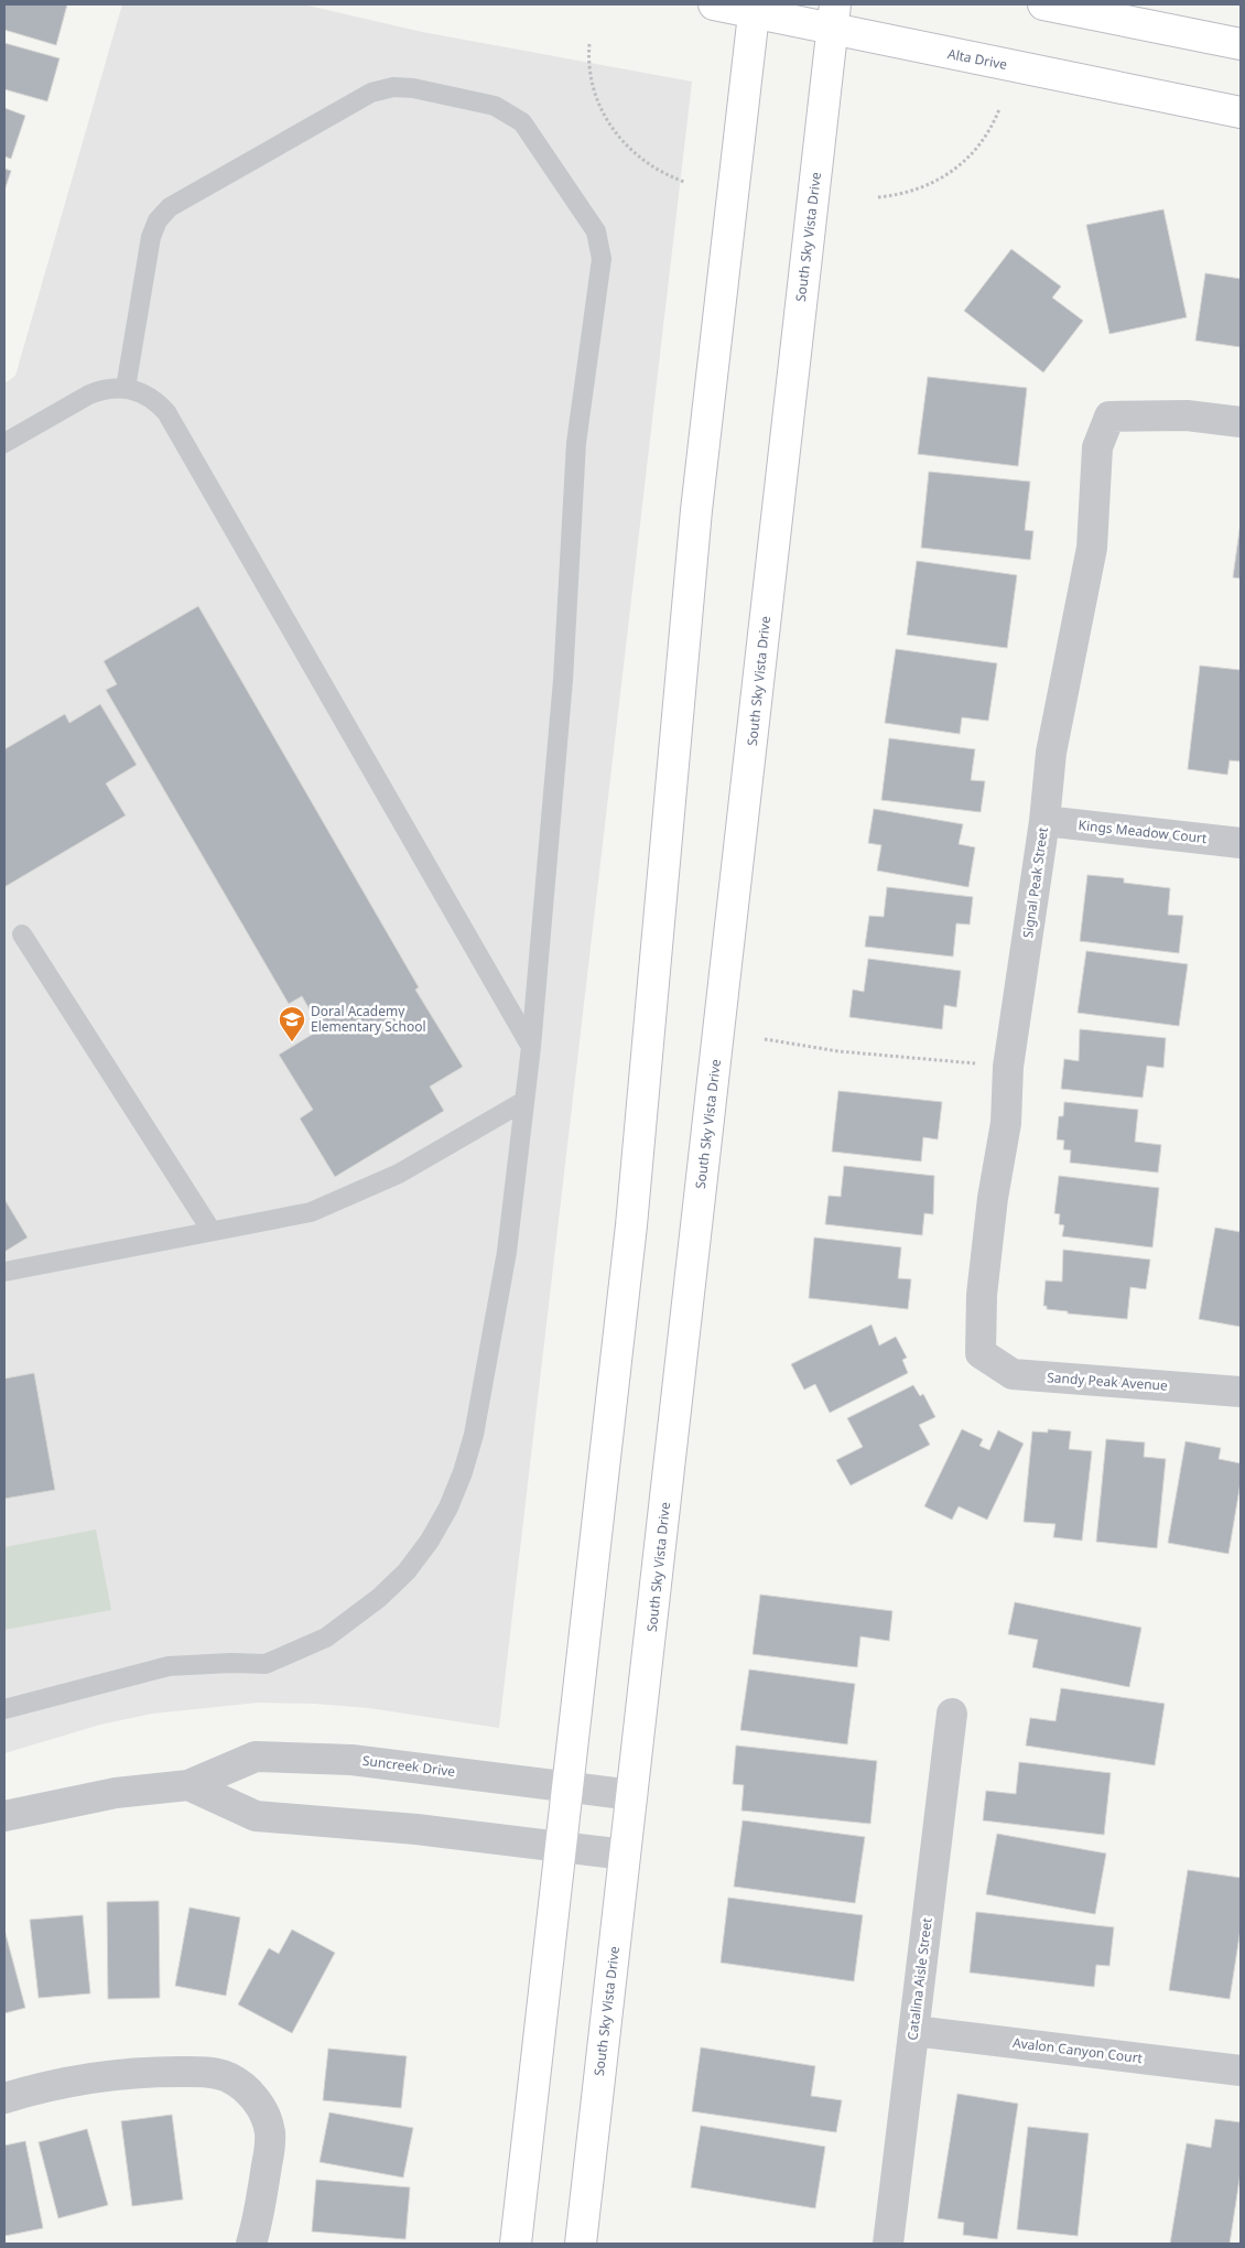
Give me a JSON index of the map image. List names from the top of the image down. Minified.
{"streets":{"main road":["Alta Drive","South Sky Vista Drive"],"street":["Kings Meadow Court","Signal Peak Street","Sandy Peak Avenue","Suncreek Drive","Catalina Aisle Street","Avalon Canyon Court"]},"crossings":[["Alta Drive","South Sky Vista Drive"],["South Sky Vista Drive","Suncreek Drive"],["Kings Meadow Court","Signal Peak Street"],["Signal Peak Street","Sandy Peak Avenue"],["Catalina Aisle Street","Avalon Canyon Court"]],"places":{"school or university":["Doral Academy Elementary School"]}}
